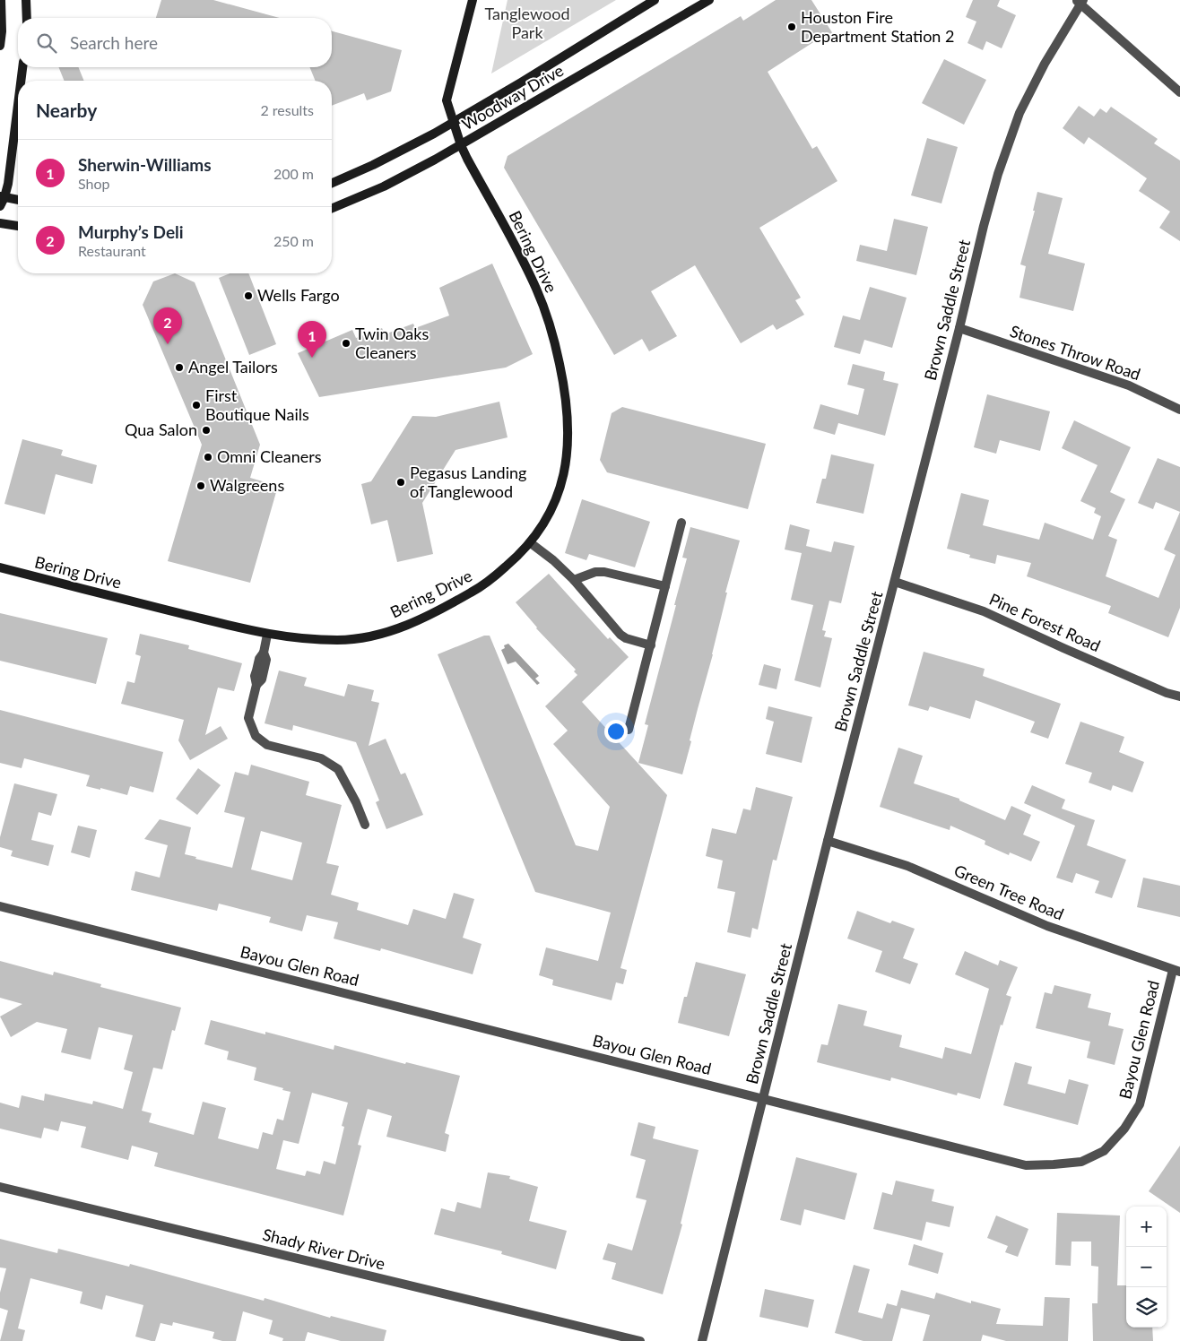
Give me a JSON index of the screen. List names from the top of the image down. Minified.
{"streets":{"street":["Woodway Drive","Bering Drive","Brown Saddle Street","Stones Throw Road","Pine Forest Road","Green Tree Road","Bayou Glen Road","Shady River Drive"]},"crossings":[["Woodway Drive","Bering Drive"],["Brown Saddle Street","Stones Throw Road"],["Brown Saddle Street","Pine Forest Road"],["Brown Saddle Street","Green Tree Road"],["Brown Saddle Street","Bayou Glen Road"],["Green Tree Road","Bayou Glen Road"]],"parks":["Tanglewood Park"],"places":["Houston Fire Department Station 2","Wells Fargo","Twin Oaks Cleaners","Angel Tailors","First Boutique Nails","Qua Salon","Omni Cleaners","Pegasus Landing of Tanglewood","Walgreens"],"page":{"search":"Search here","heading":["Nearby","2 results"],"list":[{"mark":"1","name":"Sherwin-Williams","note":"Shop","value":"200 m"},{"mark":"2","name":"Murphy’s Deli","note":"Restaurant","value":"250 m"}],"pins":["2","1"],"map_buttons":["+","−"]}}
